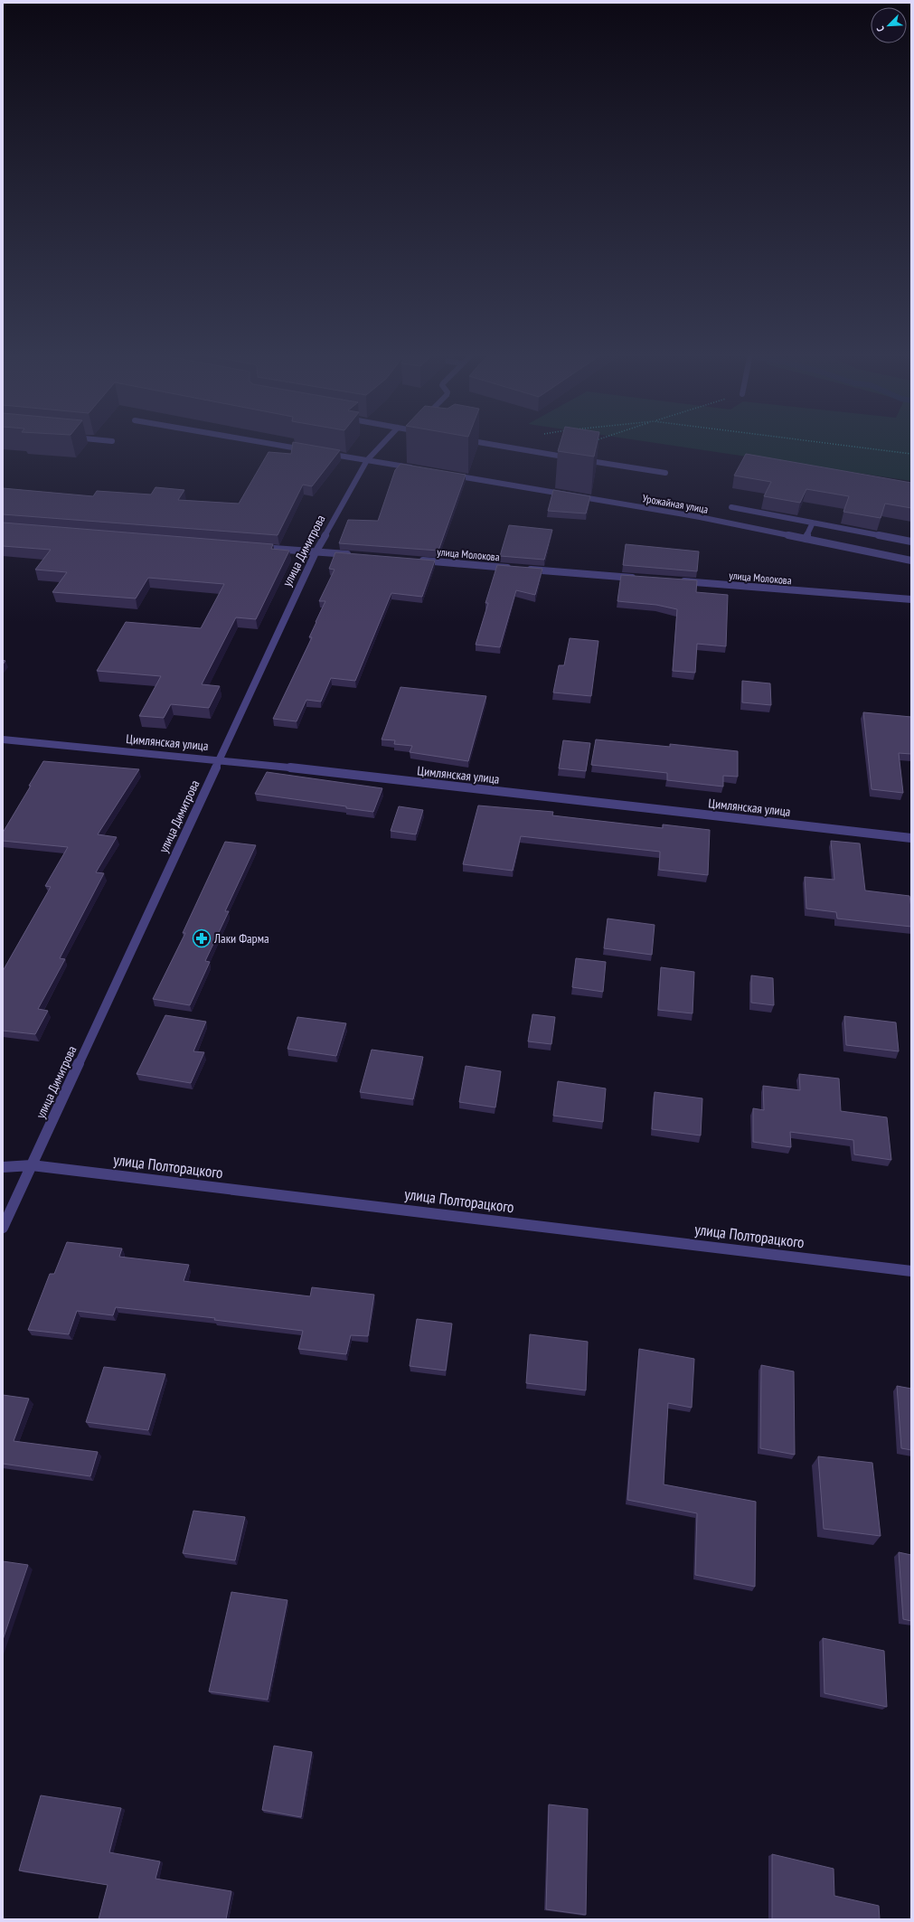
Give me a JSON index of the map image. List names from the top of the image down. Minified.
{"streets":{"street":["Урожайная улица","улица Димитрова","улица Молокова","Цимлянская улица","улица Полторацкого"]},"crossings":[["улица Димитрова","Цимлянская улица"],["улица Димитрова","улица Полторацкого"]],"places":{"pharmacy":["Лаки Фарма"]},"north":"bottom left"}
